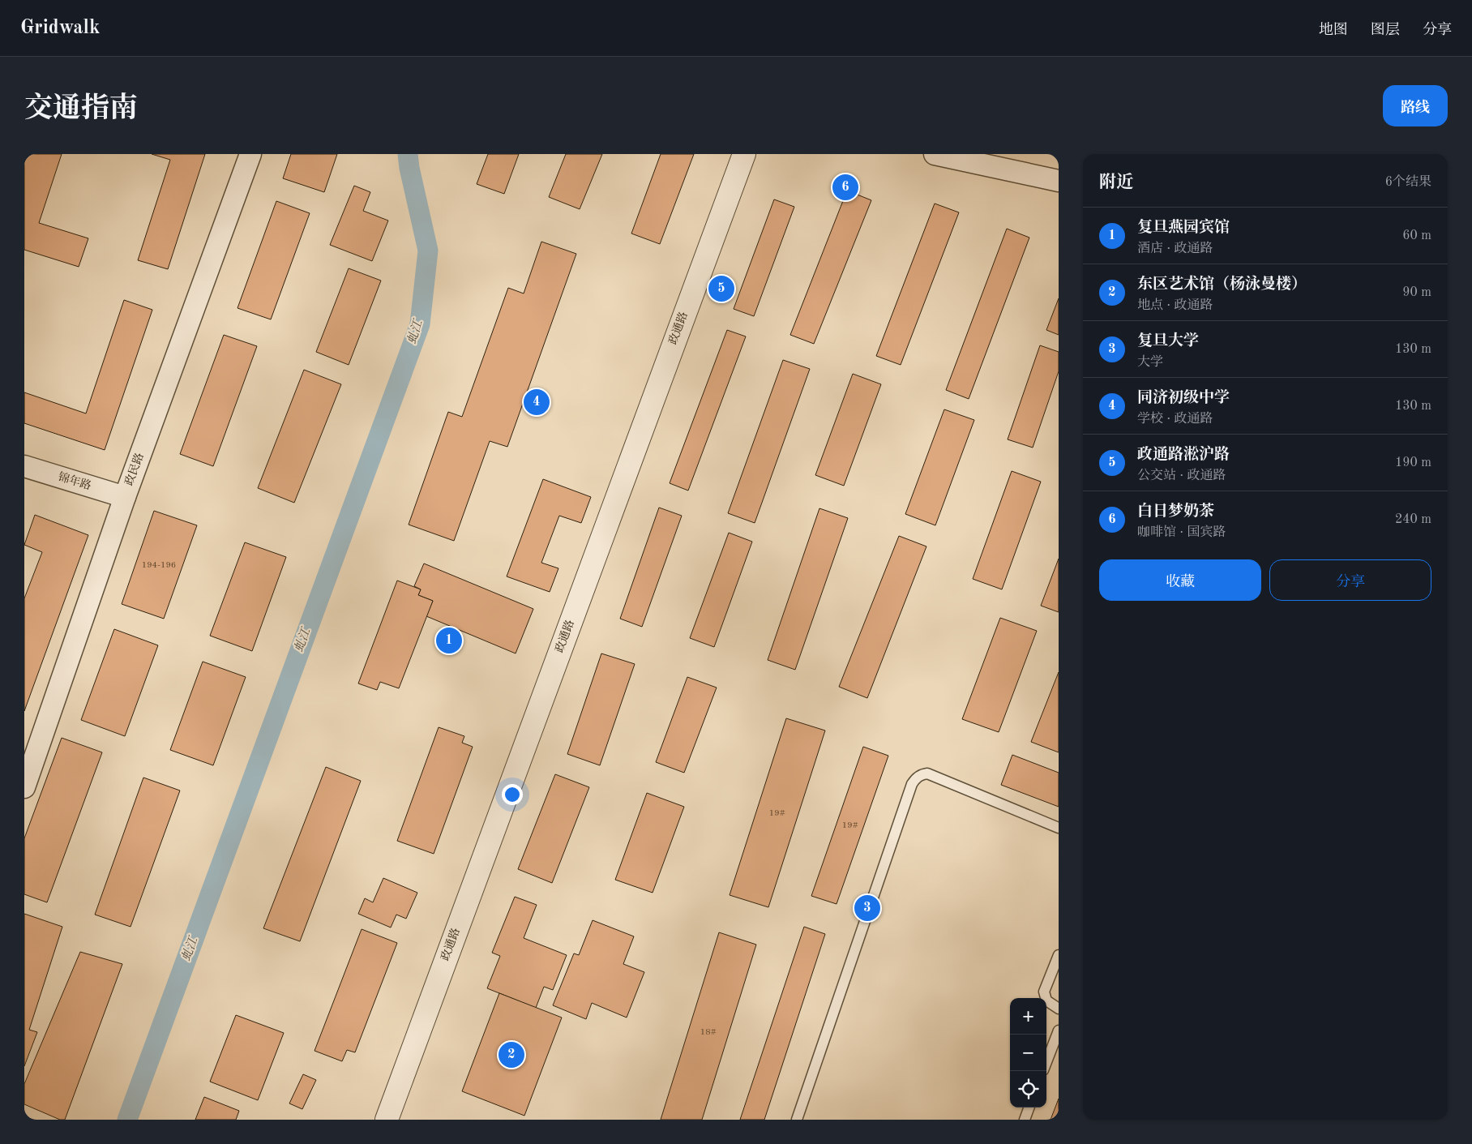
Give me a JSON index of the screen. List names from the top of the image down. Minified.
{"streets":{"street":["政通路","政民路","锦年路"]},"crossings":[["政民路","锦年路"]],"water":["虬江"],"house_numbers":["194-196","19#","19#","18#"],"page":{"header":"Gridwalk","nav":["地图","图层","分享"],"title":"交通指南","buttons":["路线",["收藏","分享"]],"heading":["附近","6个结果"],"pins":["6","5","4","1","3","2"],"list":[{"mark":"1","name":"复旦燕园宾馆","note":"酒店 · 政通路","value":"60 m"},{"mark":"2","name":"东区艺术馆（杨泳曼楼）","note":"地点 · 政通路","value":"90 m"},{"mark":"3","name":"复旦大学","note":"大学","value":"130 m"},{"mark":"4","name":"同济初级中学","note":"学校 · 政通路","value":"130 m"},{"mark":"5","name":"政通路淞沪路","note":"公交站 · 政通路","value":"190 m"},{"mark":"6","name":"白日梦奶茶","note":"咖啡馆 · 国宾路","value":"240 m"}],"map_buttons":["+","−"]}}
